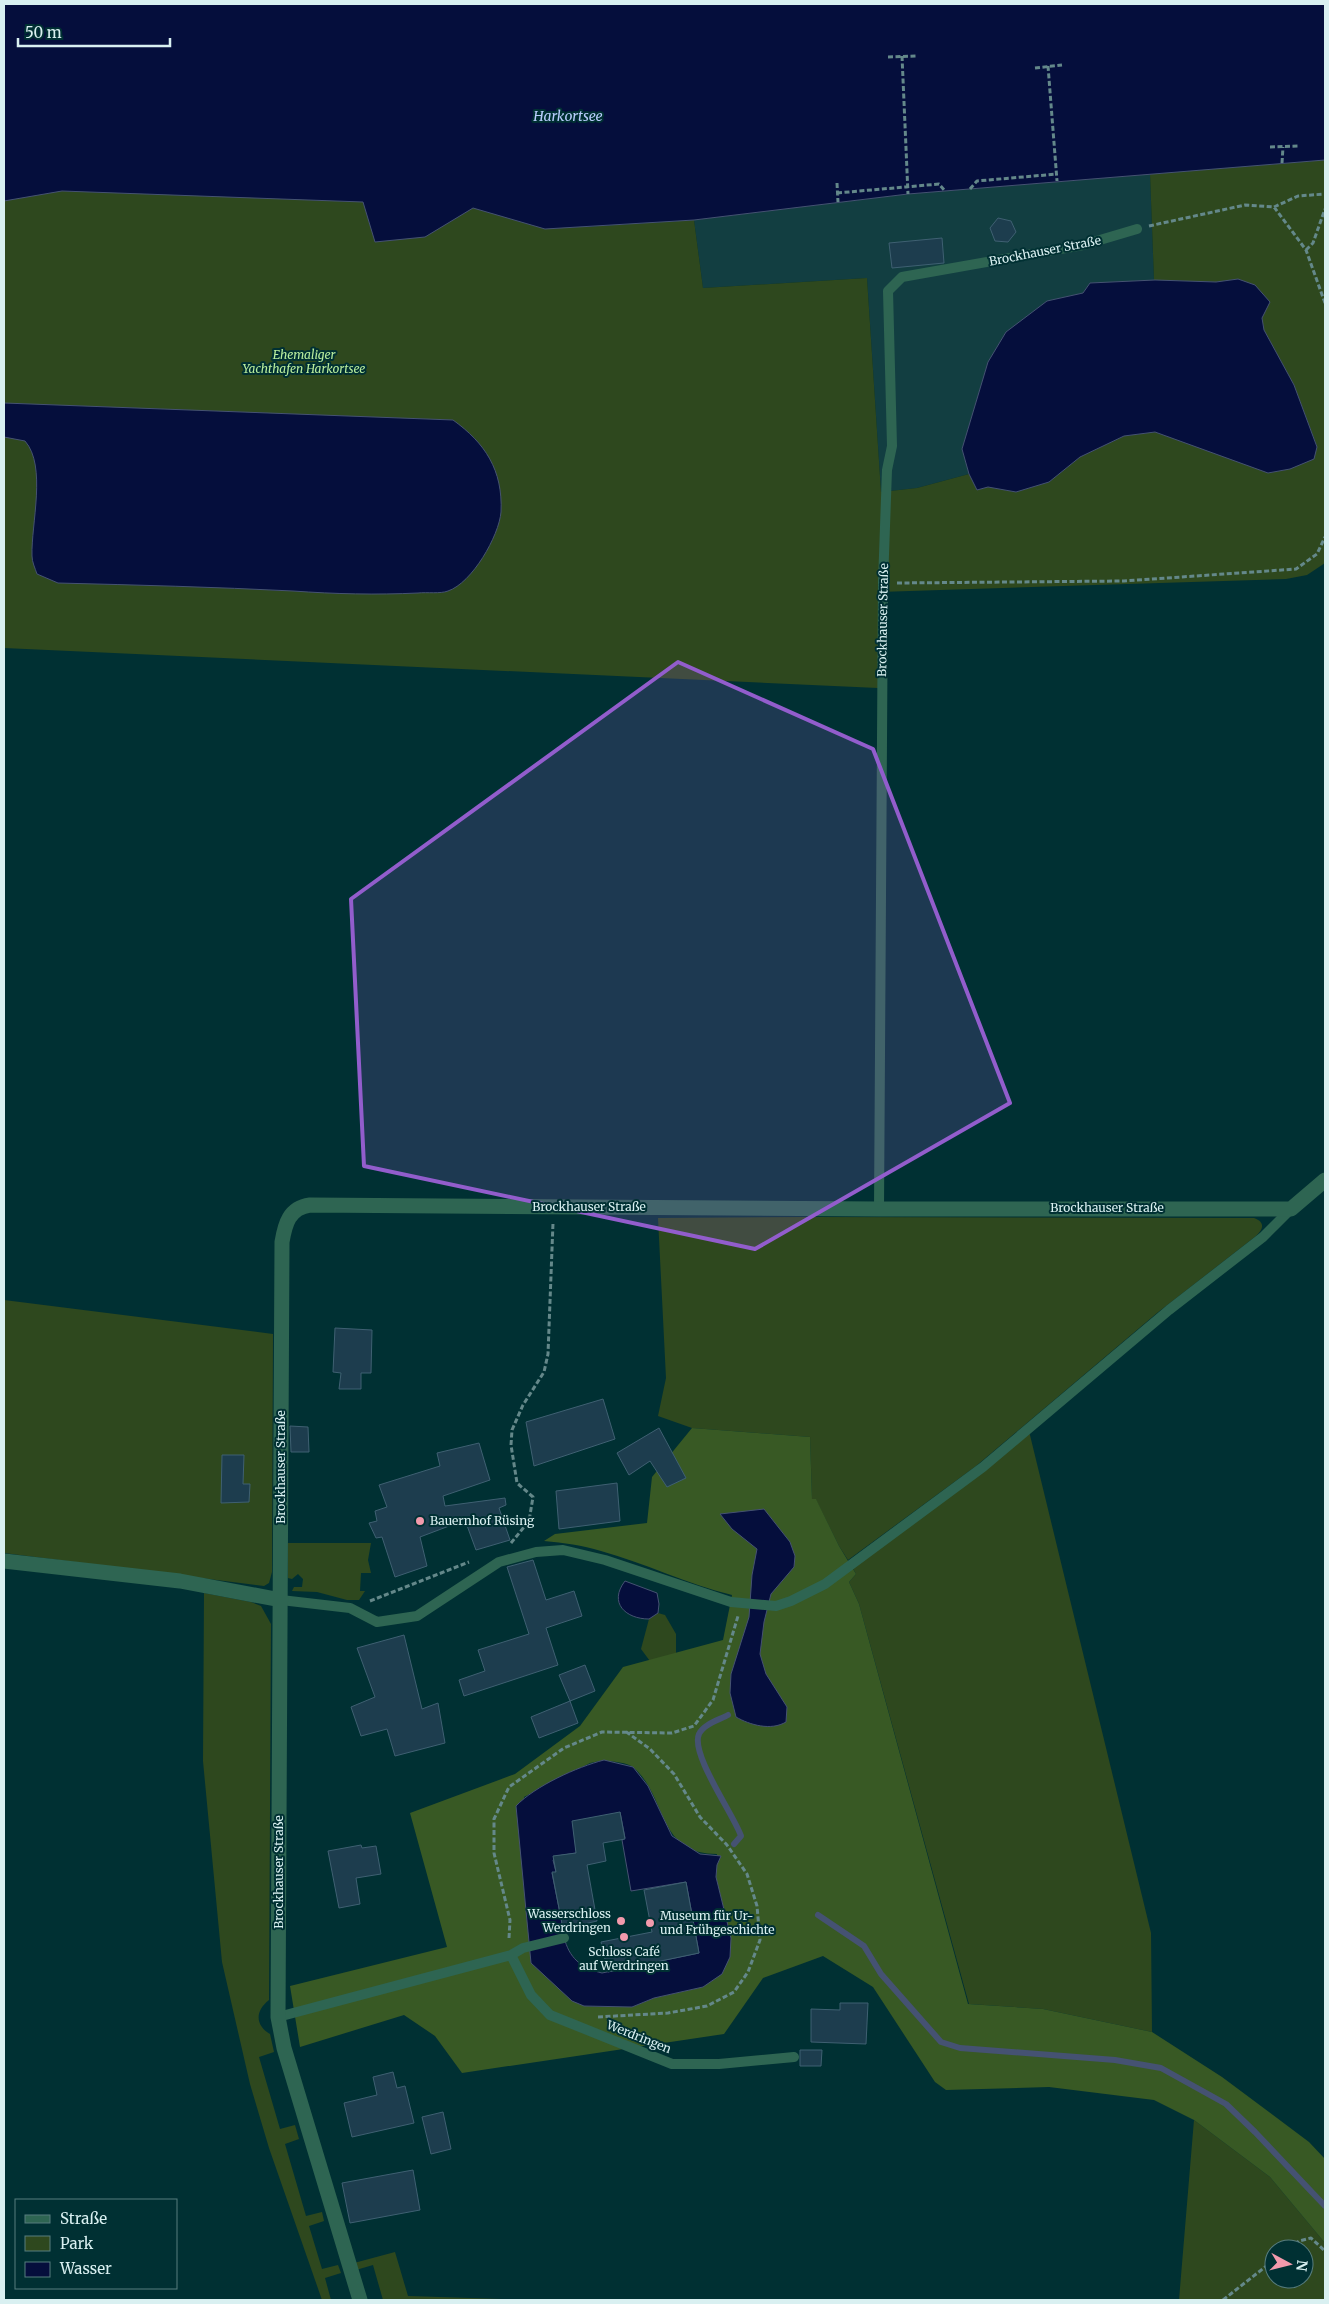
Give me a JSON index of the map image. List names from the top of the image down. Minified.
{"streets":{"street":["Brockhauser Straße"],"lane":["Werdringen"]},"water":["Harkortsee"],"parks":["Ehemaliger Yachthafen Harkortsee"],"places":["Bauernhof Rüsing","Wasserschloss Werdringen","Museum für Ur- und Frühgeschichte","Schloss Café auf Werdringen"],"legend":["Straße","Park","Wasser"],"scale_bar":"50 m","north":"right"}
